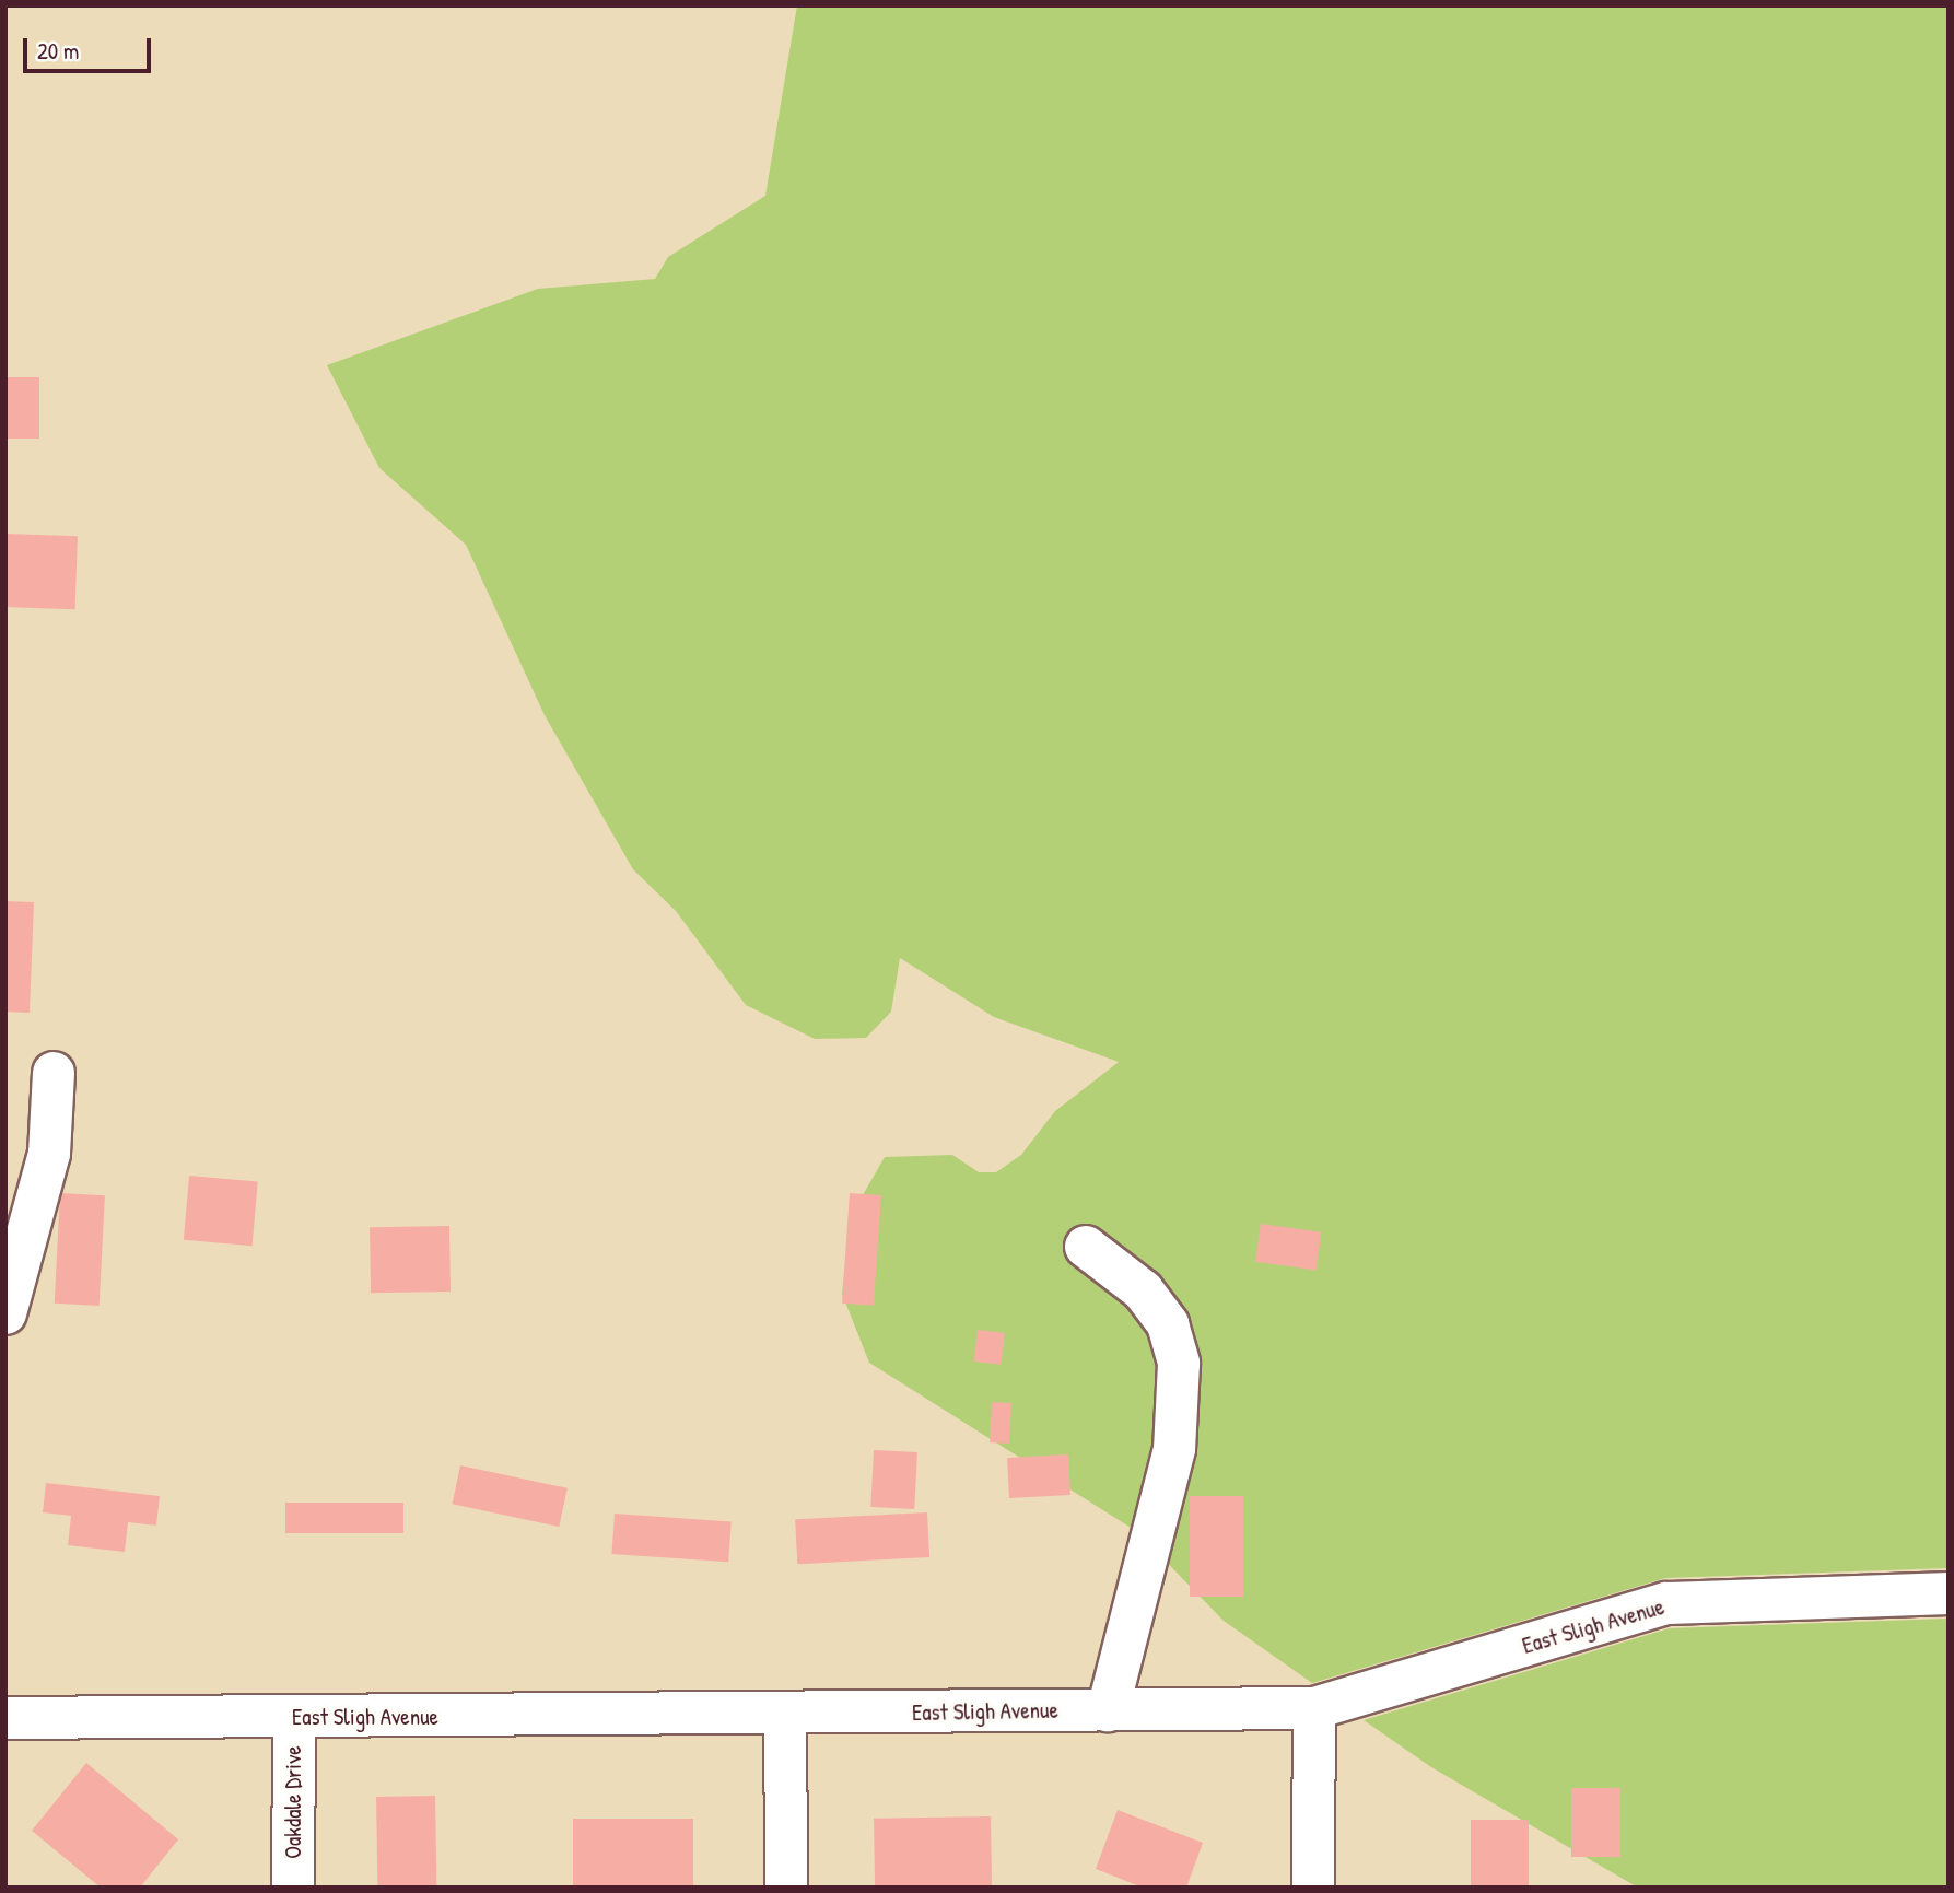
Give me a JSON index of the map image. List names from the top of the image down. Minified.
{"streets":{"street":["East Sligh Avenue","Oakdale Drive"]},"crossings":[["East Sligh Avenue","Oakdale Drive"]],"scale_bar":"20 m"}
